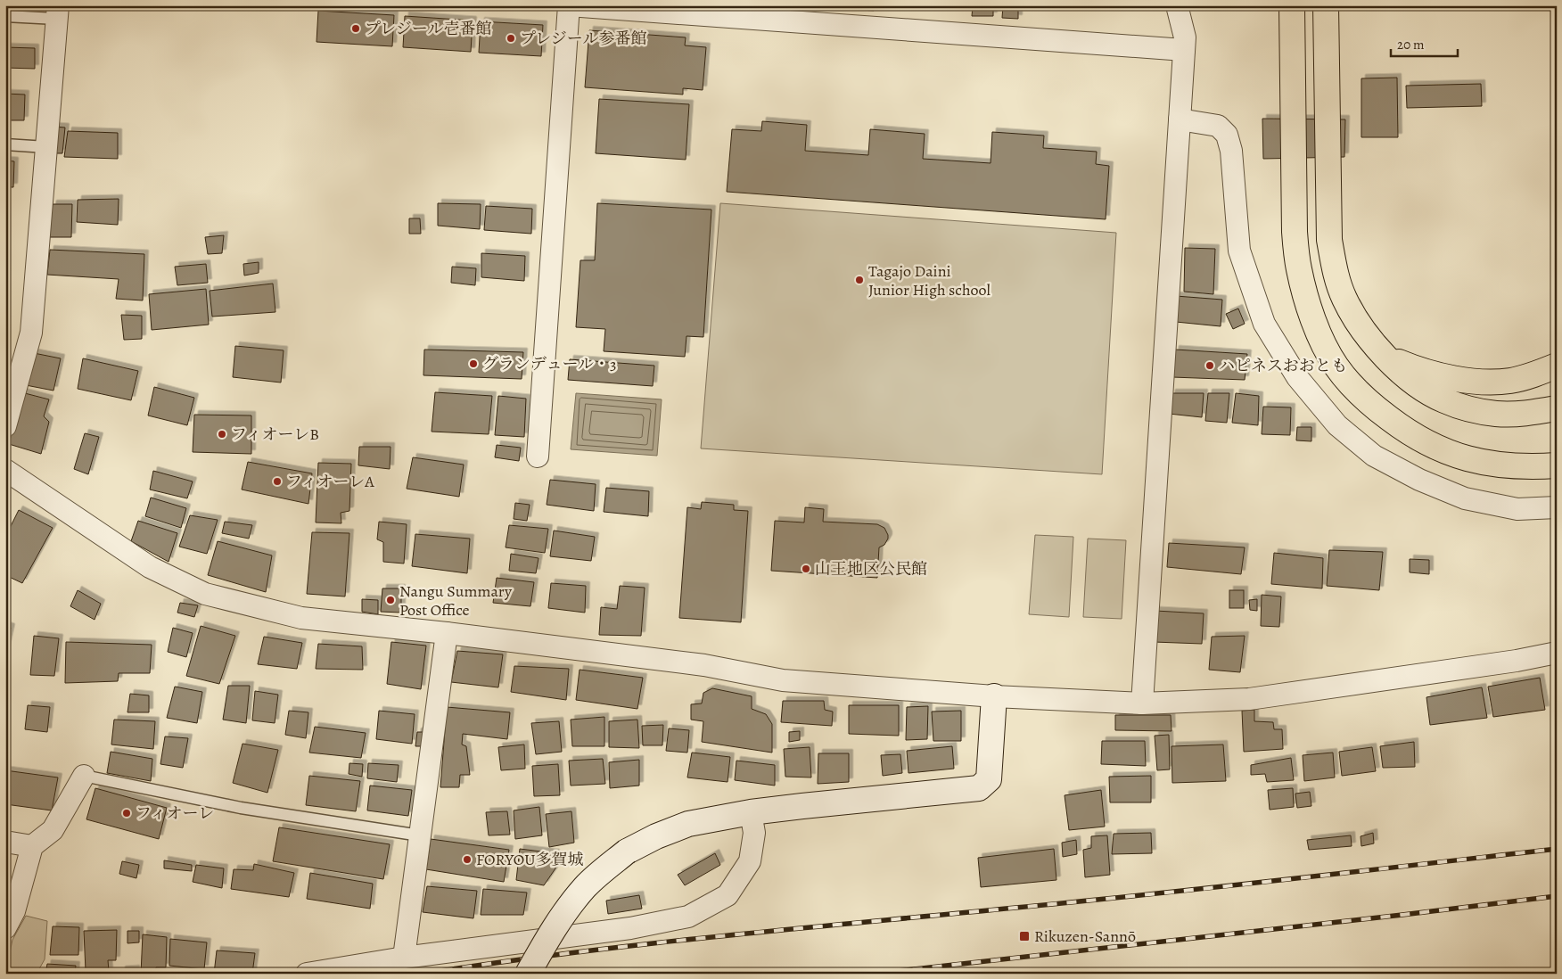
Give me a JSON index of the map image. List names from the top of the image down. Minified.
{"places":{"other":["プレジール壱番館","プレジール参番館","Tagajo Daini Junior High school","グランデュール・3","ハピネスおおとも","フィオーレB","フィオーレA","山王地区公民館","Nangu Summary Post Office","フィオーレ","FORYOU多賀城"],"transit":["Rikuzen-Sannō"]},"scale_bar":"20 m"}
